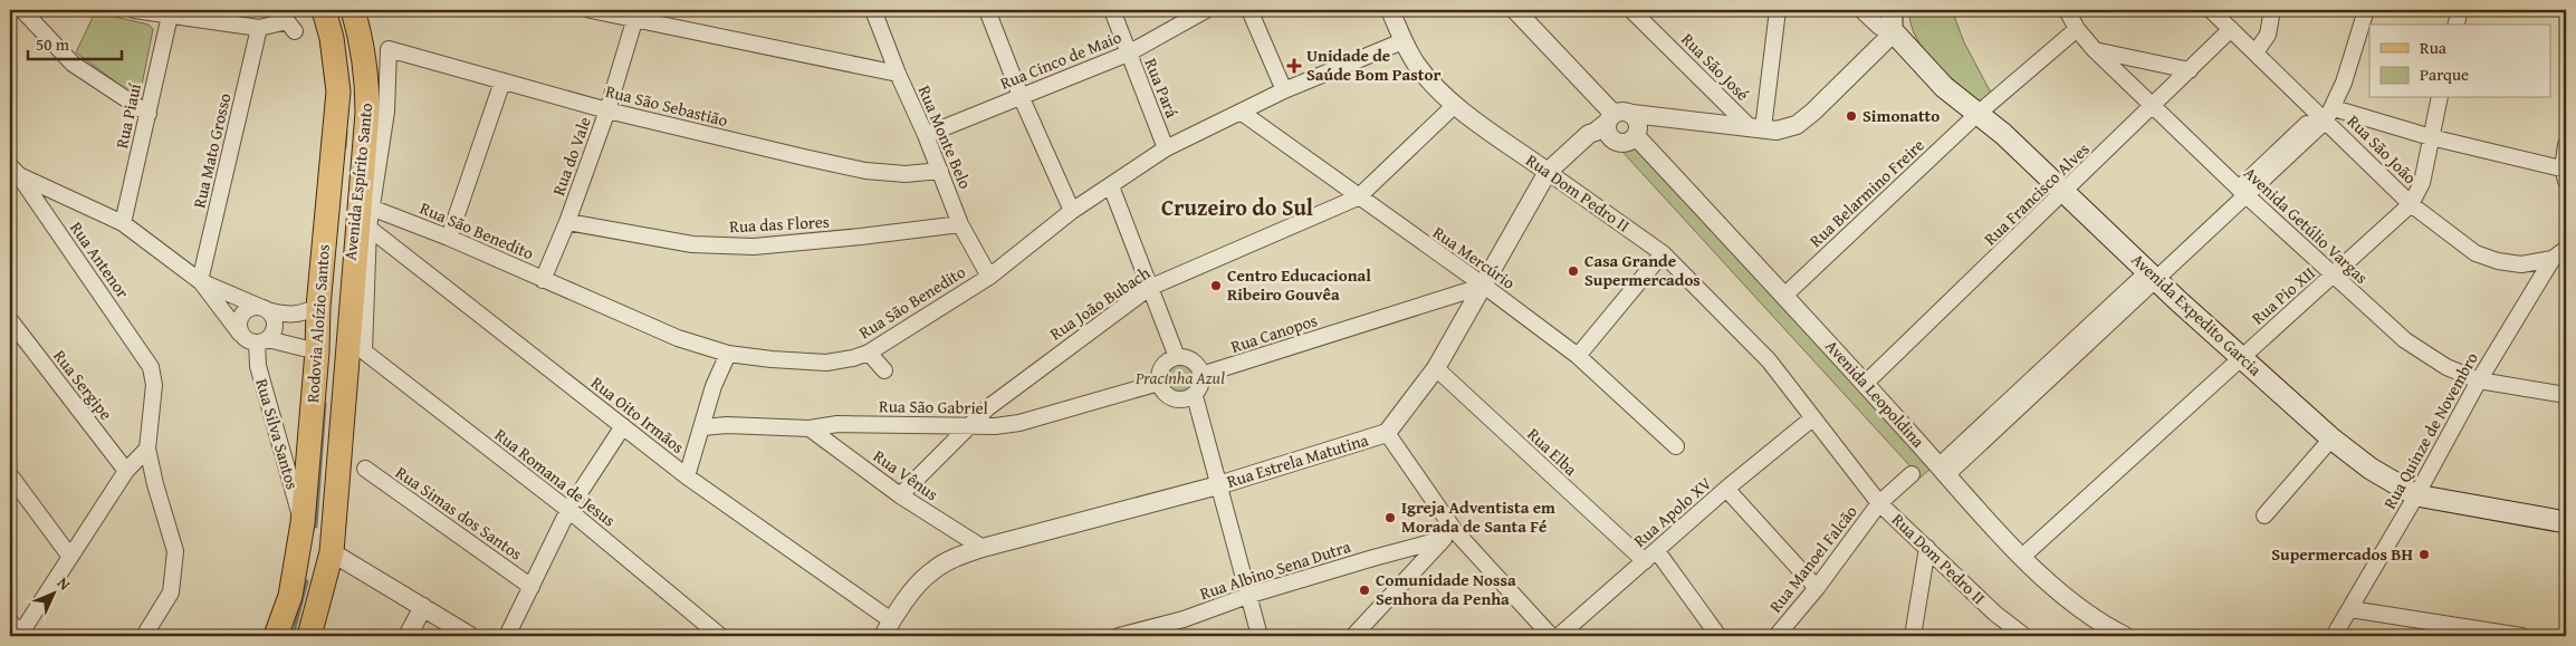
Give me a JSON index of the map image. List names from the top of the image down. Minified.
{"streets":{"main road":["Avenida Expedito Garcia","Rodovia Aloízio Santos"],"street":["Rua Cinco de Maio","Rua São José","Rua Pará","Rua São Sebastião","Rua Piauí","Rua Monte Belo","Rua São João","Rua Mato Grosso","Rua do Vale","Avenida Espírito Santo","Rua Dom Pedro II","Rua Belarmino Freire","Rua Francisco Alves","Rua das Flores","Avenida Getúlio Vargas","Rua São Benedito","Rua Mercúrio","Rua Antenor","Rua Pio XII","Rua João Bubach","Rua Canopos","Rua Sergipe","Avenida Leopoldina","Rua São Gabriel","Rua Oito Irmãos","Rua Quinze de Novembro","Rua Silva Santos","Rua Elba","Rua Estrela Matutina","Rua Vênus","Rua Romana de Jesus","Rua Apolo XV","Rua Simas dos Santos","Rua Manoel Falcão","Rua Albino Sena Dutra"]},"crossings":[["Rua Cinco de Maio","Rua Pará"],["Rua Cinco de Maio","Rua Monte Belo"],["Rua Pará","Rua São Benedito"],["Rua São Sebastião","Rua Monte Belo"],["Rua São Sebastião","Rua do Vale"],["Rua São Sebastião","Avenida Espírito Santo"],["Rua Monte Belo","Rua das Flores"],["Rua Monte Belo","Rua São Benedito"],["Rua São João","Rua Francisco Alves"],["Rua São João","Rua Pio XII"],["Rua São João","Rua Quinze de Novembro"],["Rua do Vale","Rua das Flores"],["Rua do Vale","Rua São Benedito"],["Avenida Espírito Santo","Rua São Benedito"],["Avenida Espírito Santo","Rua Oito Irmãos"],["Avenida Espírito Santo","Rua Romana de Jesus"],["Rua Dom Pedro II","Rua São Benedito"],["Rua Dom Pedro II","Rua João Bubach"],["Rua Dom Pedro II","Rua Estrela Matutina"],["Rua Dom Pedro II","Rua Apolo XV"],["Rua Dom Pedro II","Rua Manoel Falcão"],["Rua Belarmino Freire","Avenida Getúlio Vargas"],["Rua Belarmino Freire","Avenida Expedito Garcia"],["Rua Belarmino Freire","Avenida Leopoldina"],["Rua Francisco Alves","Avenida Getúlio Vargas"],["Rua Francisco Alves","Avenida Expedito Garcia"],["Rua Francisco Alves","Avenida Leopoldina"],["Avenida Getúlio Vargas","Rua Pio XII"],["Avenida Getúlio Vargas","Rua Quinze de Novembro"],["Rua São Benedito","Rua Mercúrio"],["Rua Mercúrio","Rua João Bubach"],["Rua Mercúrio","Rua Canopos"],["Rua Mercúrio","Rua Estrela Matutina"],["Rua Pio XII","Avenida Expedito Garcia"],["Rua Pio XII","Avenida Leopoldina"],["Rua João Bubach","Rua São Gabriel"],["Rua João Bubach","Rua Vênus"],["Avenida Expedito Garcia","Rua Quinze de Novembro"],["Rodovia Aloízio Santos","Rua Silva Santos"],["Rua Canopos","Rua São Gabriel"],["Rua Canopos","Rua Estrela Matutina"],["Avenida Leopoldina","Rua Estrela Matutina"],["Rua São Gabriel","Rua Vênus"],["Rua Oito Irmãos","Rua Estrela Matutina"],["Rua Elba","Rua Estrela Matutina"],["Rua Elba","Rua Apolo XV"],["Rua Estrela Matutina","Rua Vênus"]],"districts":["Cruzeiro do Sul"],"parks":["Pracinha Azul"],"places":{"health":["Unidade de Saúde Bom Pastor"],"other":["Simonatto","Casa Grande Supermercados","Centro Educacional Ribeiro Gouvêa","Igreja Adventista em Morada de Santa Fé","Supermercados BH","Comunidade Nossa Senhora da Penha"]},"legend":["Rua","Parque"],"scale_bar":"50 m","north":"top right"}
